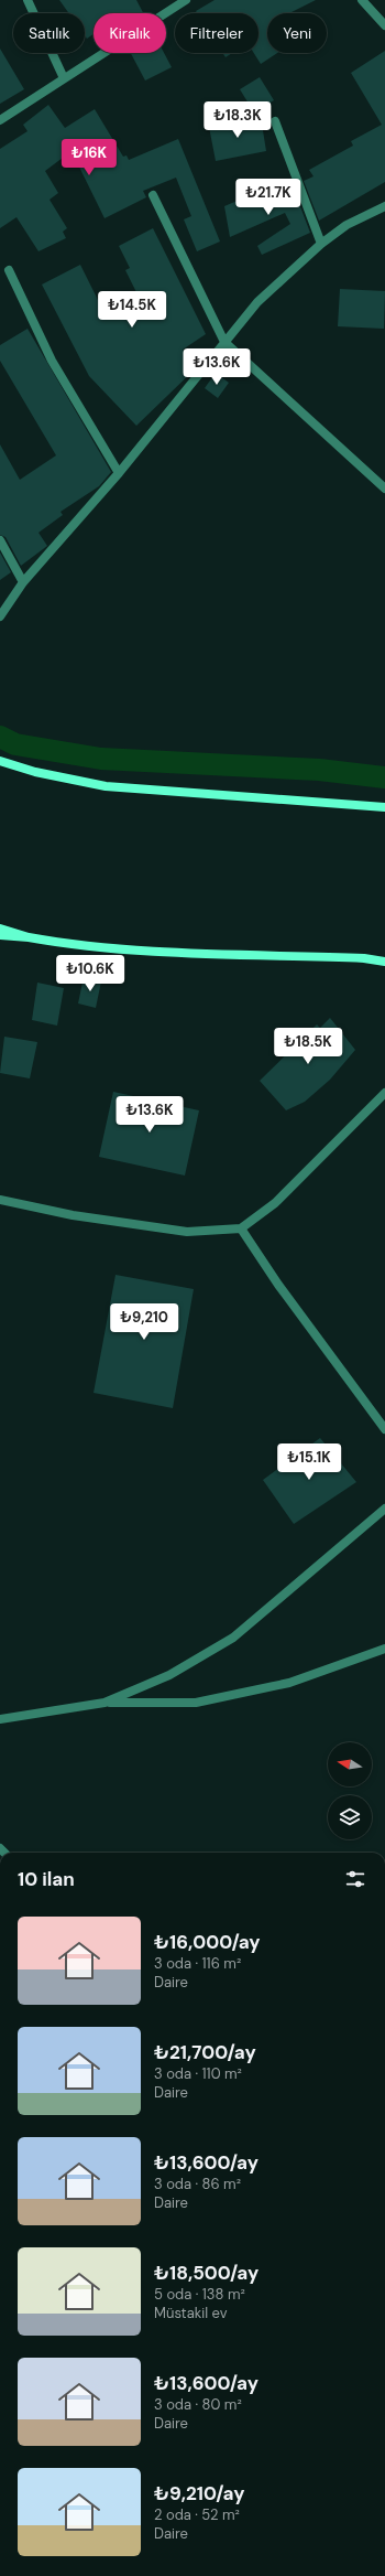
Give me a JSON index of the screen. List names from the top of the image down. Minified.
{"north":"left","page":{"chip":["Satılık","Kiralık","Filtreler","Yeni"],"price":["₺18.3K","₺16K","₺21.7K","₺14.5K","₺13.6K","₺10.6K","₺18.5K","₺13.6K","₺9,210","₺15.1K"],"heading":"10 ilan","list":[{"name":"₺16,000/ay","note":"3 oda · 116 m² · Daire"},{"name":"₺21,700/ay","note":"3 oda · 110 m² · Daire"},{"name":"₺13,600/ay","note":"3 oda · 86 m² · Daire"},{"name":"₺18,500/ay","note":"5 oda · 138 m² · Müstakil ev"},{"name":"₺13,600/ay","note":"3 oda · 80 m² · Daire"},{"name":"₺9,210/ay","note":"2 oda · 52 m² · Daire"}]}}
